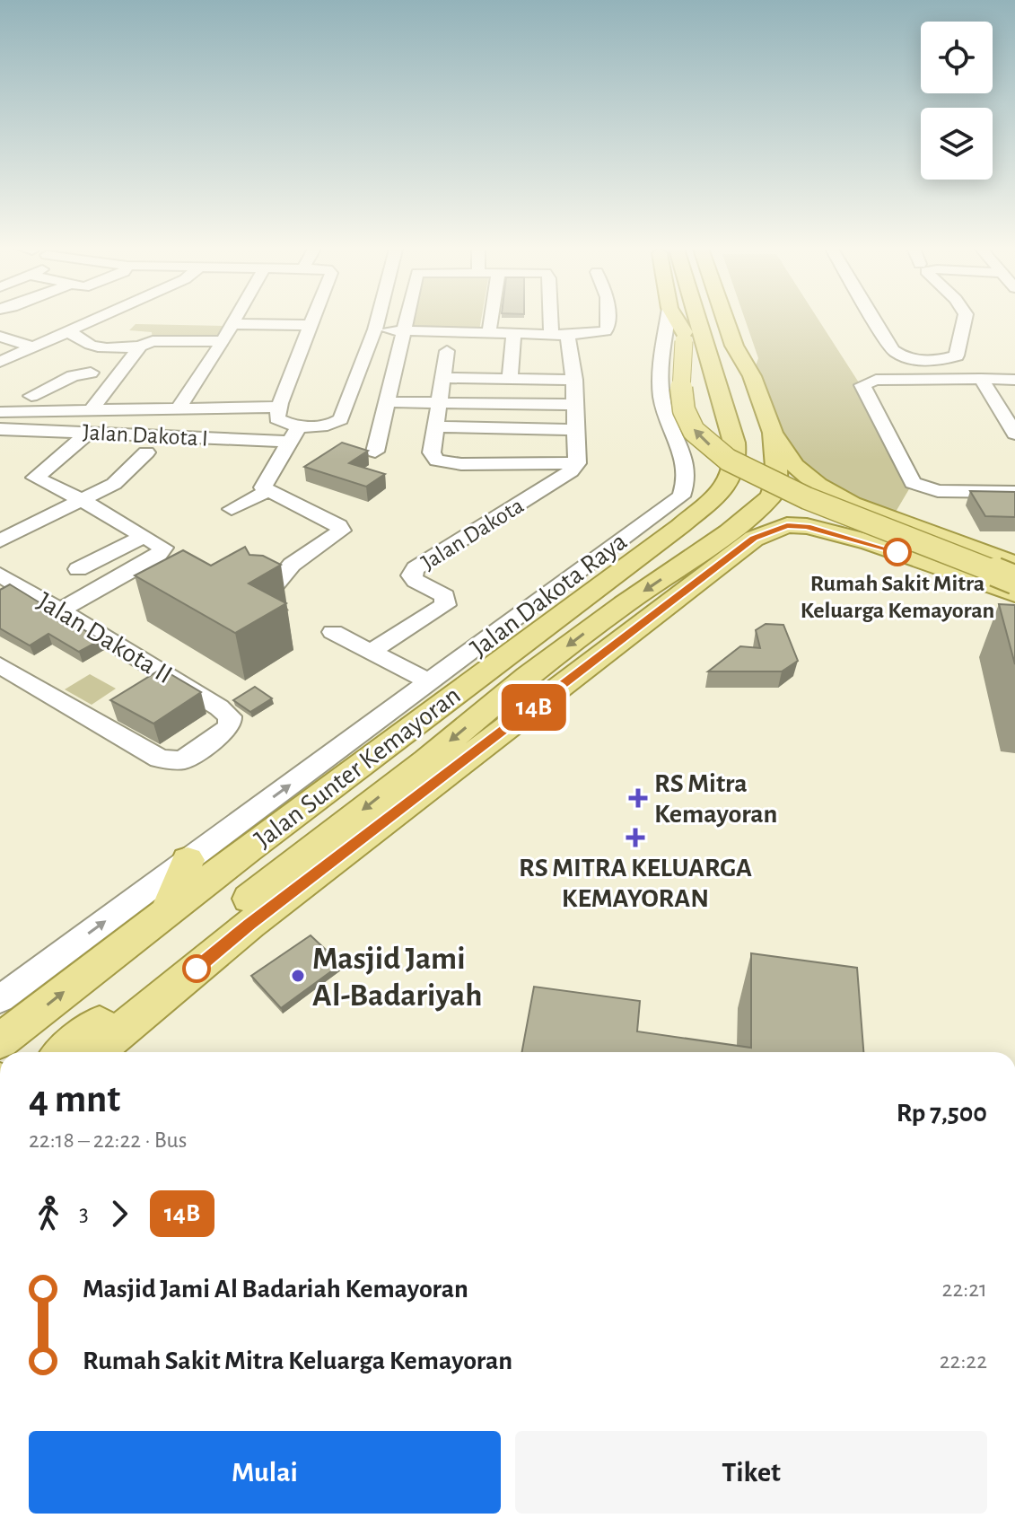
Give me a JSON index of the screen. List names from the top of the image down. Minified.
{"streets":{"main road":["Jalan Sunter Kemayoran"],"street":["Jalan Dakota I","Jalan Dakota","Jalan Dakota Raya","Jalan Dakota II"]},"crossings":[["Jalan Dakota Raya","Jalan Sunter Kemayoran"]],"one_way":["Jalan Dakota Raya"],"places":{"other":["Rumah Sakit Mitra Keluarga Kemayoran","Masjid Jami Al-Badariyah"],"health":["RS Mitra Kemayoran","RS MITRA KELUARGA KEMAYORAN"]},"lines":["bus line 14B"],"page":{"on_map":"14B","heading":["4 mnt","22:18 – 22:22 · Bus","Rp 7,500"],"legs":["3","14B"],"list":[{"name":"Masjid Jami Al Badariah Kemayoran","value":"22:21"},{"name":"Rumah Sakit Mitra Keluarga Kemayoran","value":"22:22"}],"buttons":["Mulai","Tiket"]}}
